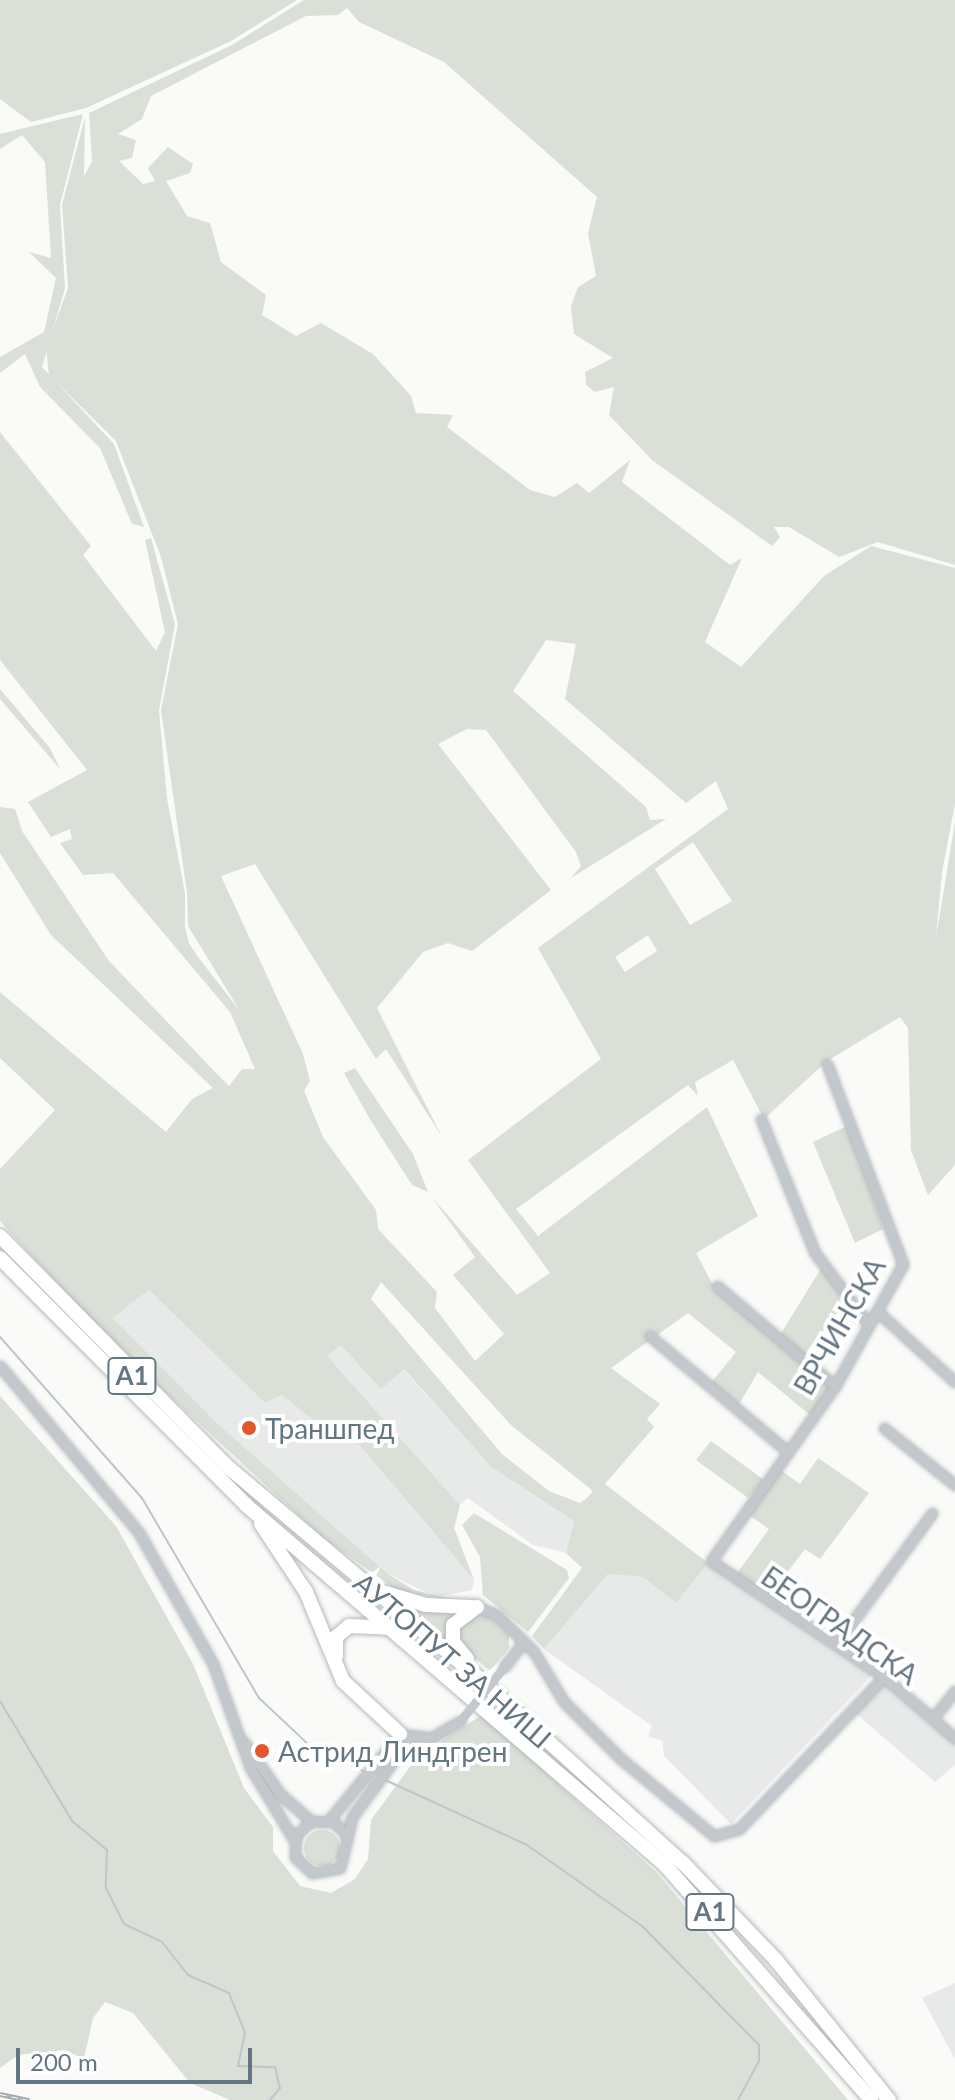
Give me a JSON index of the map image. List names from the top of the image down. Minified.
{"streets":{"highway":["A1","АУТОПУТ ЗА НИШ"],"street":["ВРЧИНСКА","БЕОГРАДСКА"]},"crossings":[["ВРЧИНСКА","БЕОГРАДСКА"]],"places":["Траншпед","Астрид Линдгрен"],"scale_bar":"200 m"}
